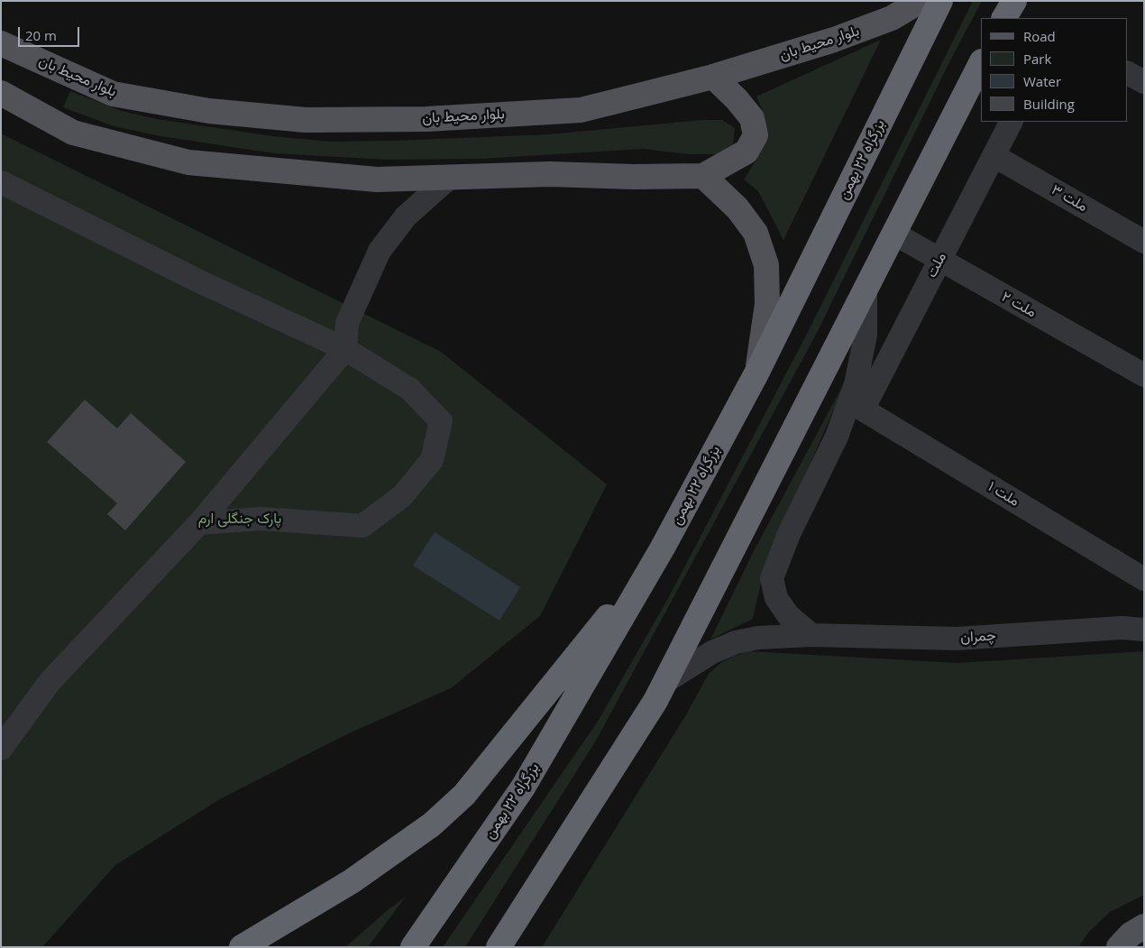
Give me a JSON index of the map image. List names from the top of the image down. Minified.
{"streets":{"highway":["بزرگراه ۲۲ بهمن"],"main road":["بلوار محیط بان"],"street":["ملت ۳","ملت","ملت ۲","ملت ۱","چمران"]},"crossings":[["ملت ۳","ملت"],["ملت","ملت ۲"],["ملت","ملت ۱"]],"parks":["پارک جنگلی ارم"],"legend":["Road","Park","Water","Building"],"scale_bar":"20 m"}
